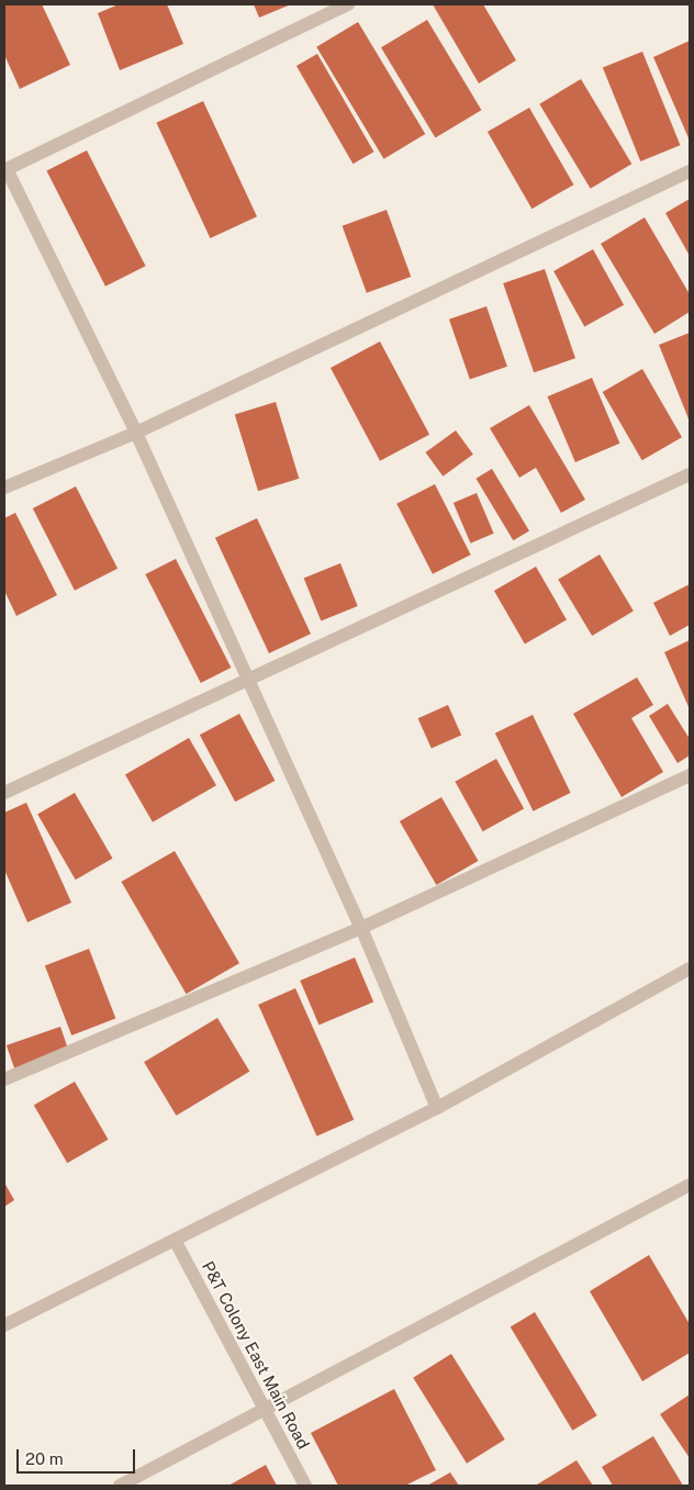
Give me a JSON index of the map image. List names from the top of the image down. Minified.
{"streets":{"street":["P&T Colony East Main Road"]},"scale_bar":"20 m"}
